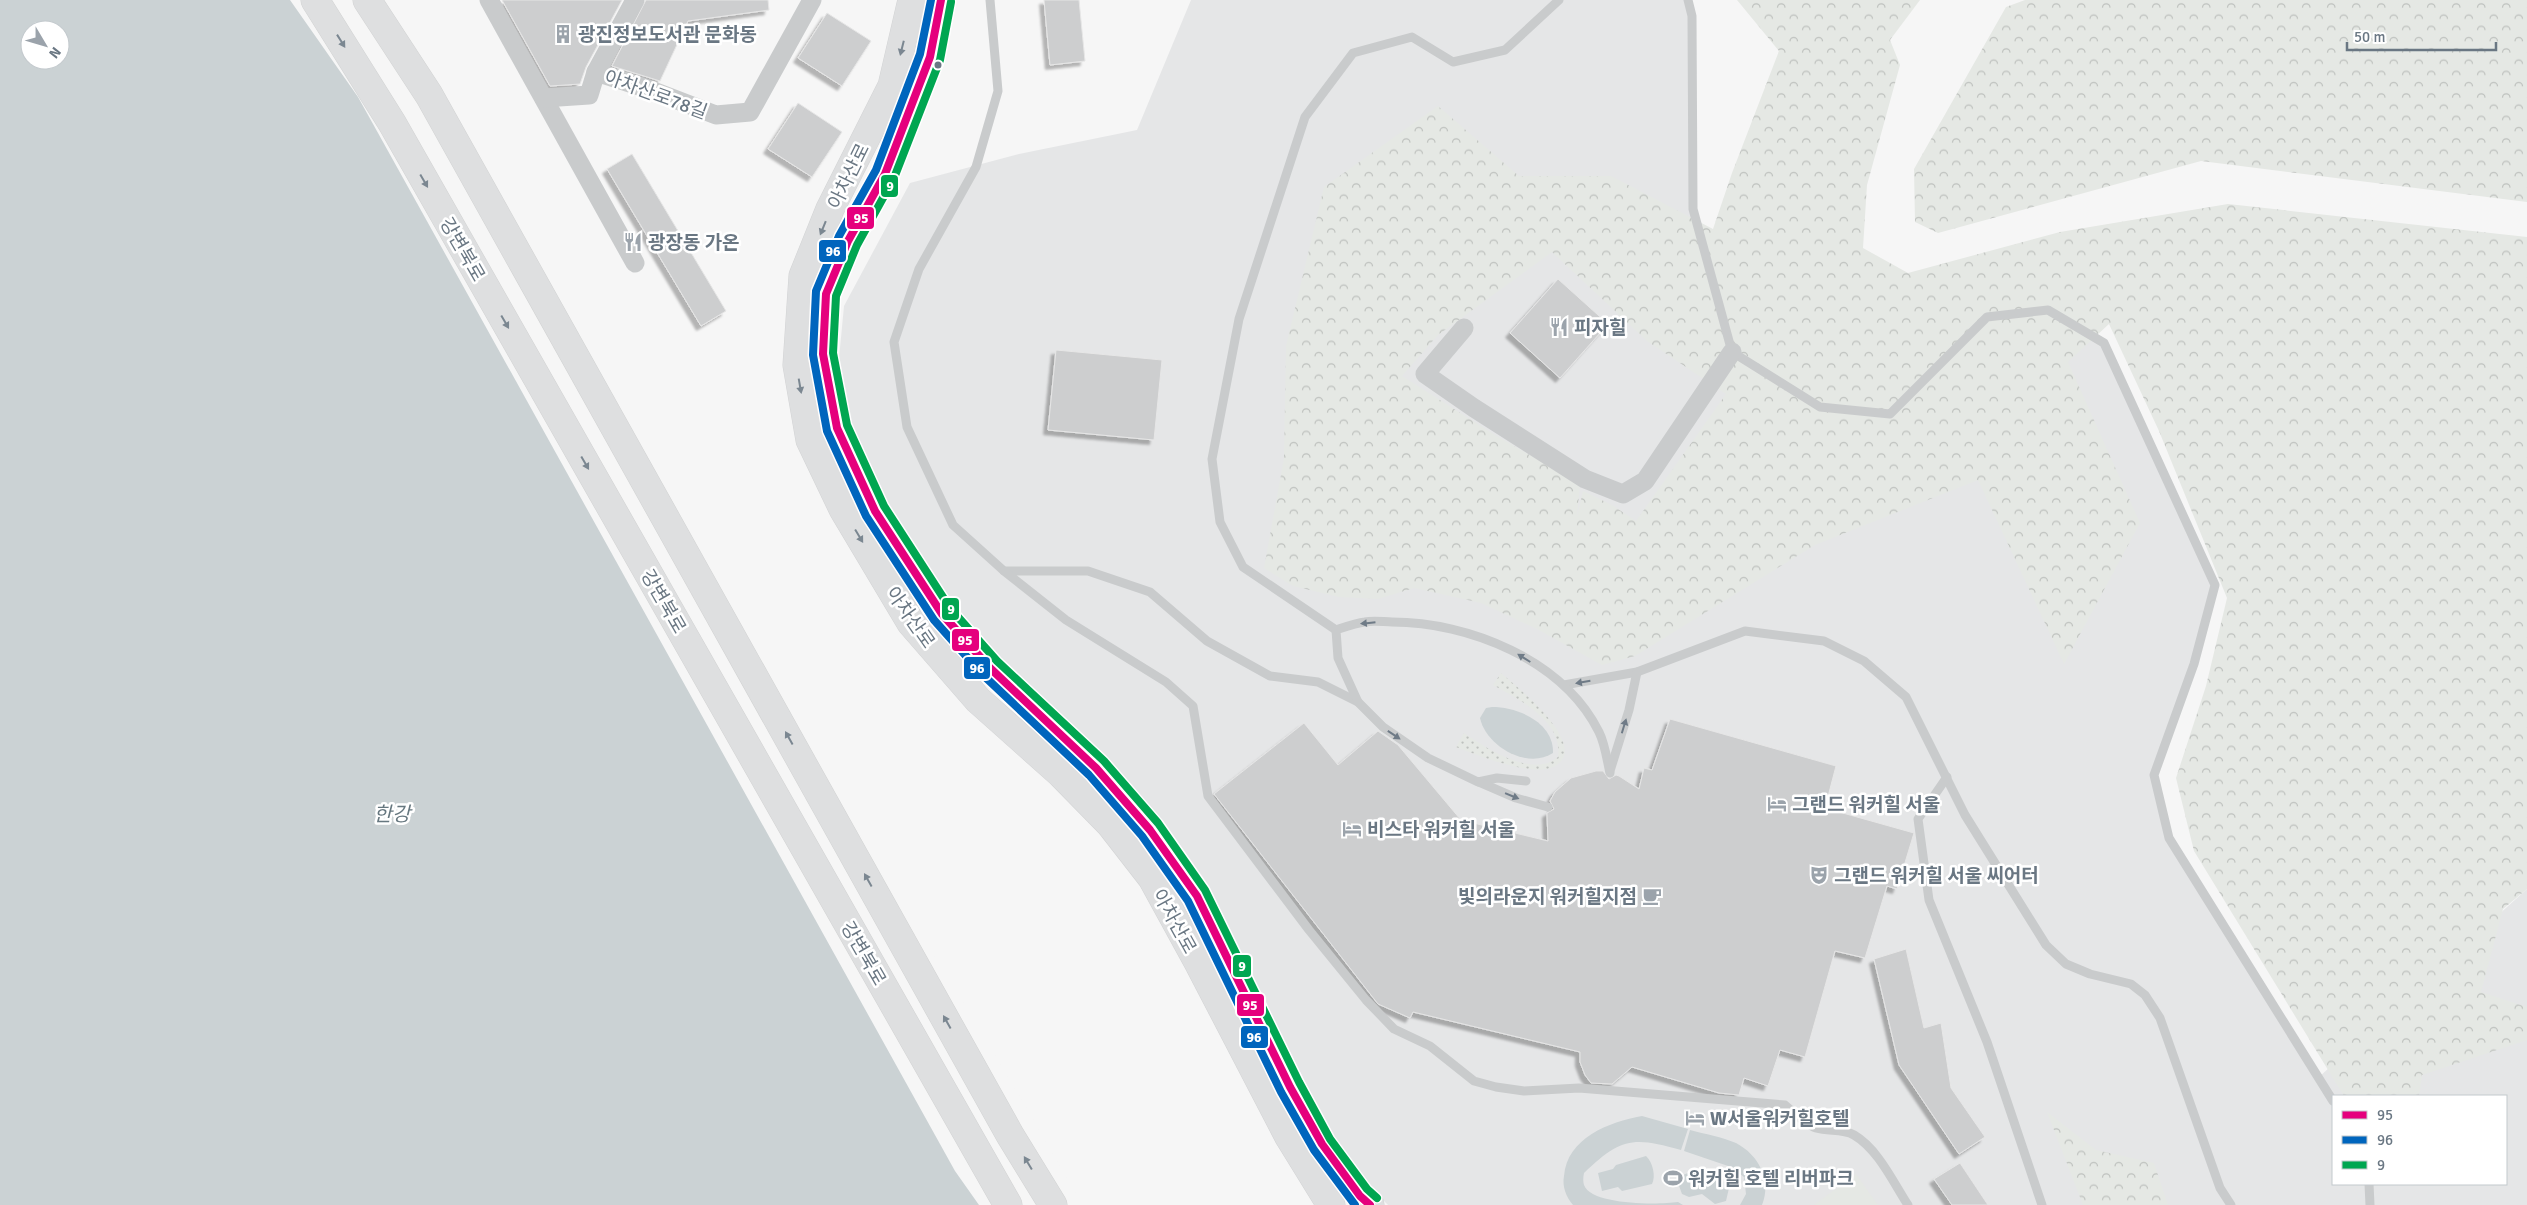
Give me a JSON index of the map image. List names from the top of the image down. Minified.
{"streets":{"main road":["아차산로","강변북로"],"street":["아차산로78길"]},"water":["한강"],"places":{"building":["광진정보도서관 문화동"],"restaurant":["광장동 가온","피자힐"],"hotel":["그랜드 워커힐 서울","비스타 워커힐 서울","W서울워커힐호텔"],"theatre":["그랜드 워커힐 서울 씨어터"],"cafe":["빛의라운지 워커힐지점"],"sports":["워커힐 호텔 리버파크"]},"lines":["transit line 95","transit line 96","transit line 9"],"legend":["95","96","9"],"scale_bar":"50 m","north":"bottom right"}
